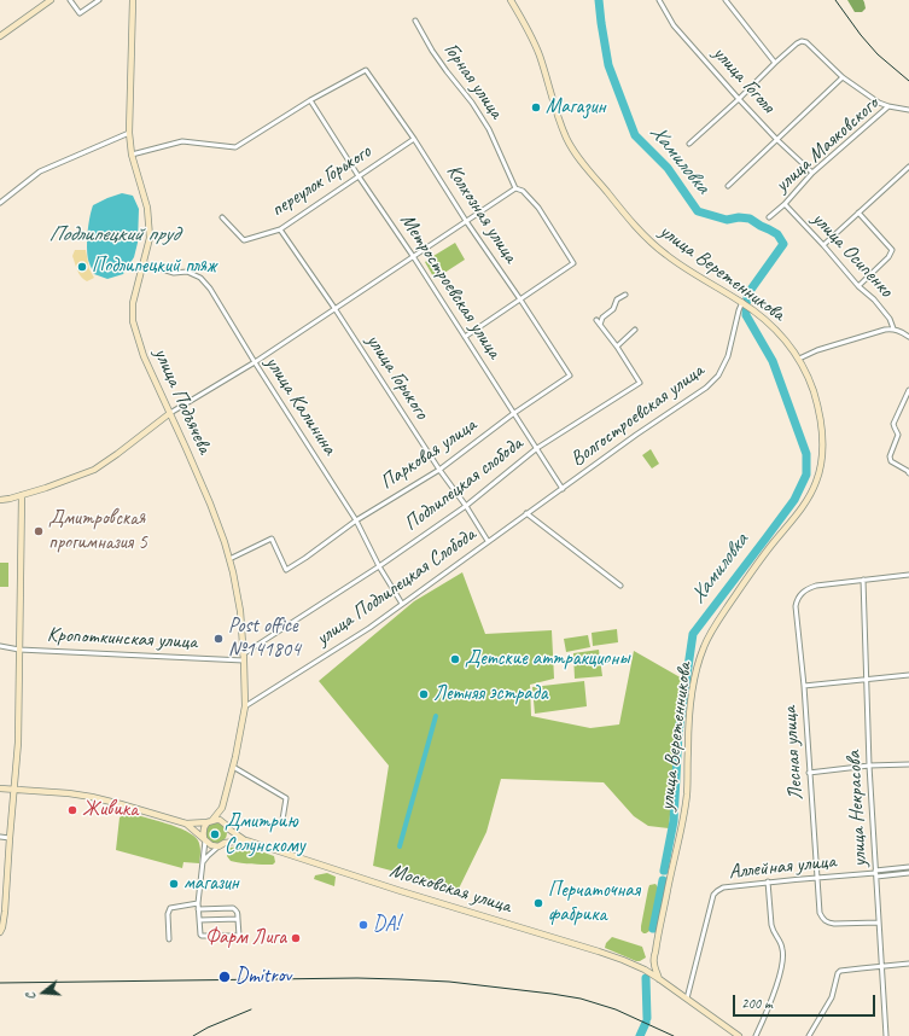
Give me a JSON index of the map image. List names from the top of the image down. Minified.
{"streets":{"main road":["улица Веретенникова","улица Подъячева","Московская улица"],"street":["улица Гоголя","Горная улица","улица Маяковского","переулок Горького","Колхозная улица","улица Осипенко","Метростроевская улица","улица Горького","улица Калинина","Волгостроевская улица","Парковая улица","Подлипецкая слобода","улица Подлипецкая Слобода","Кропоткинская улица","Лесная улица","улица Некрасова","Аллейная улица"]},"crossings":[["улица Гоголя","улица Маяковского"],["улица Маяковского","улица Осипенко"],["переулок Горького","Колхозная улица"],["переулок Горького","Метростроевская улица"],["переулок Горького","улица Горького"],["Колхозная улица","Метростроевская улица"],["Колхозная улица","Парковая улица"],["улица Веретенникова","Волгостроевская улица"],["улица Веретенникова","Московская улица"],["Метростроевская улица","Волгостроевская улица"],["Метростроевская улица","Парковая улица"],["Метростроевская улица","Подлипецкая слобода"],["Метростроевская улица","улица Подлипецкая Слобода"],["улица Горького","Парковая улица"],["улица Горького","Подлипецкая слобода"],["улица Горького","улица Подлипецкая Слобода"],["улица Подъячева","улица Калинина"],["улица Подъячева","Парковая улица"],["улица Подъячева","Подлипецкая слобода"],["улица Подъячева","улица Подлипецкая Слобода"],["улица Подъячева","Кропоткинская улица"],["улица Подъячева","Московская улица"],["улица Калинина","Парковая улица"],["улица Калинина","Подлипецкая слобода"],["улица Калинина","улица Подлипецкая Слобода"],["Волгостроевская улица","улица Подлипецкая Слобода"],["Лесная улица","улица Некрасова"],["Лесная улица","Аллейная улица"],["улица Некрасова","Аллейная улица"],["Аллейная улица","Московская улица"]],"water":["Хамиловка","Подлипецкий пруд"],"places":["Магазин","Подлипецкий пляж","Дмитровская прогимназия 5","Post office №141804","Детские аттракционы","Летняя эстрада","Живика","Дмитрию Солунскому","магазин","Перчаточная фабрика","DA!","Фарм Лига","Dmitrov"],"scale_bar":"200 m","north":"left"}
